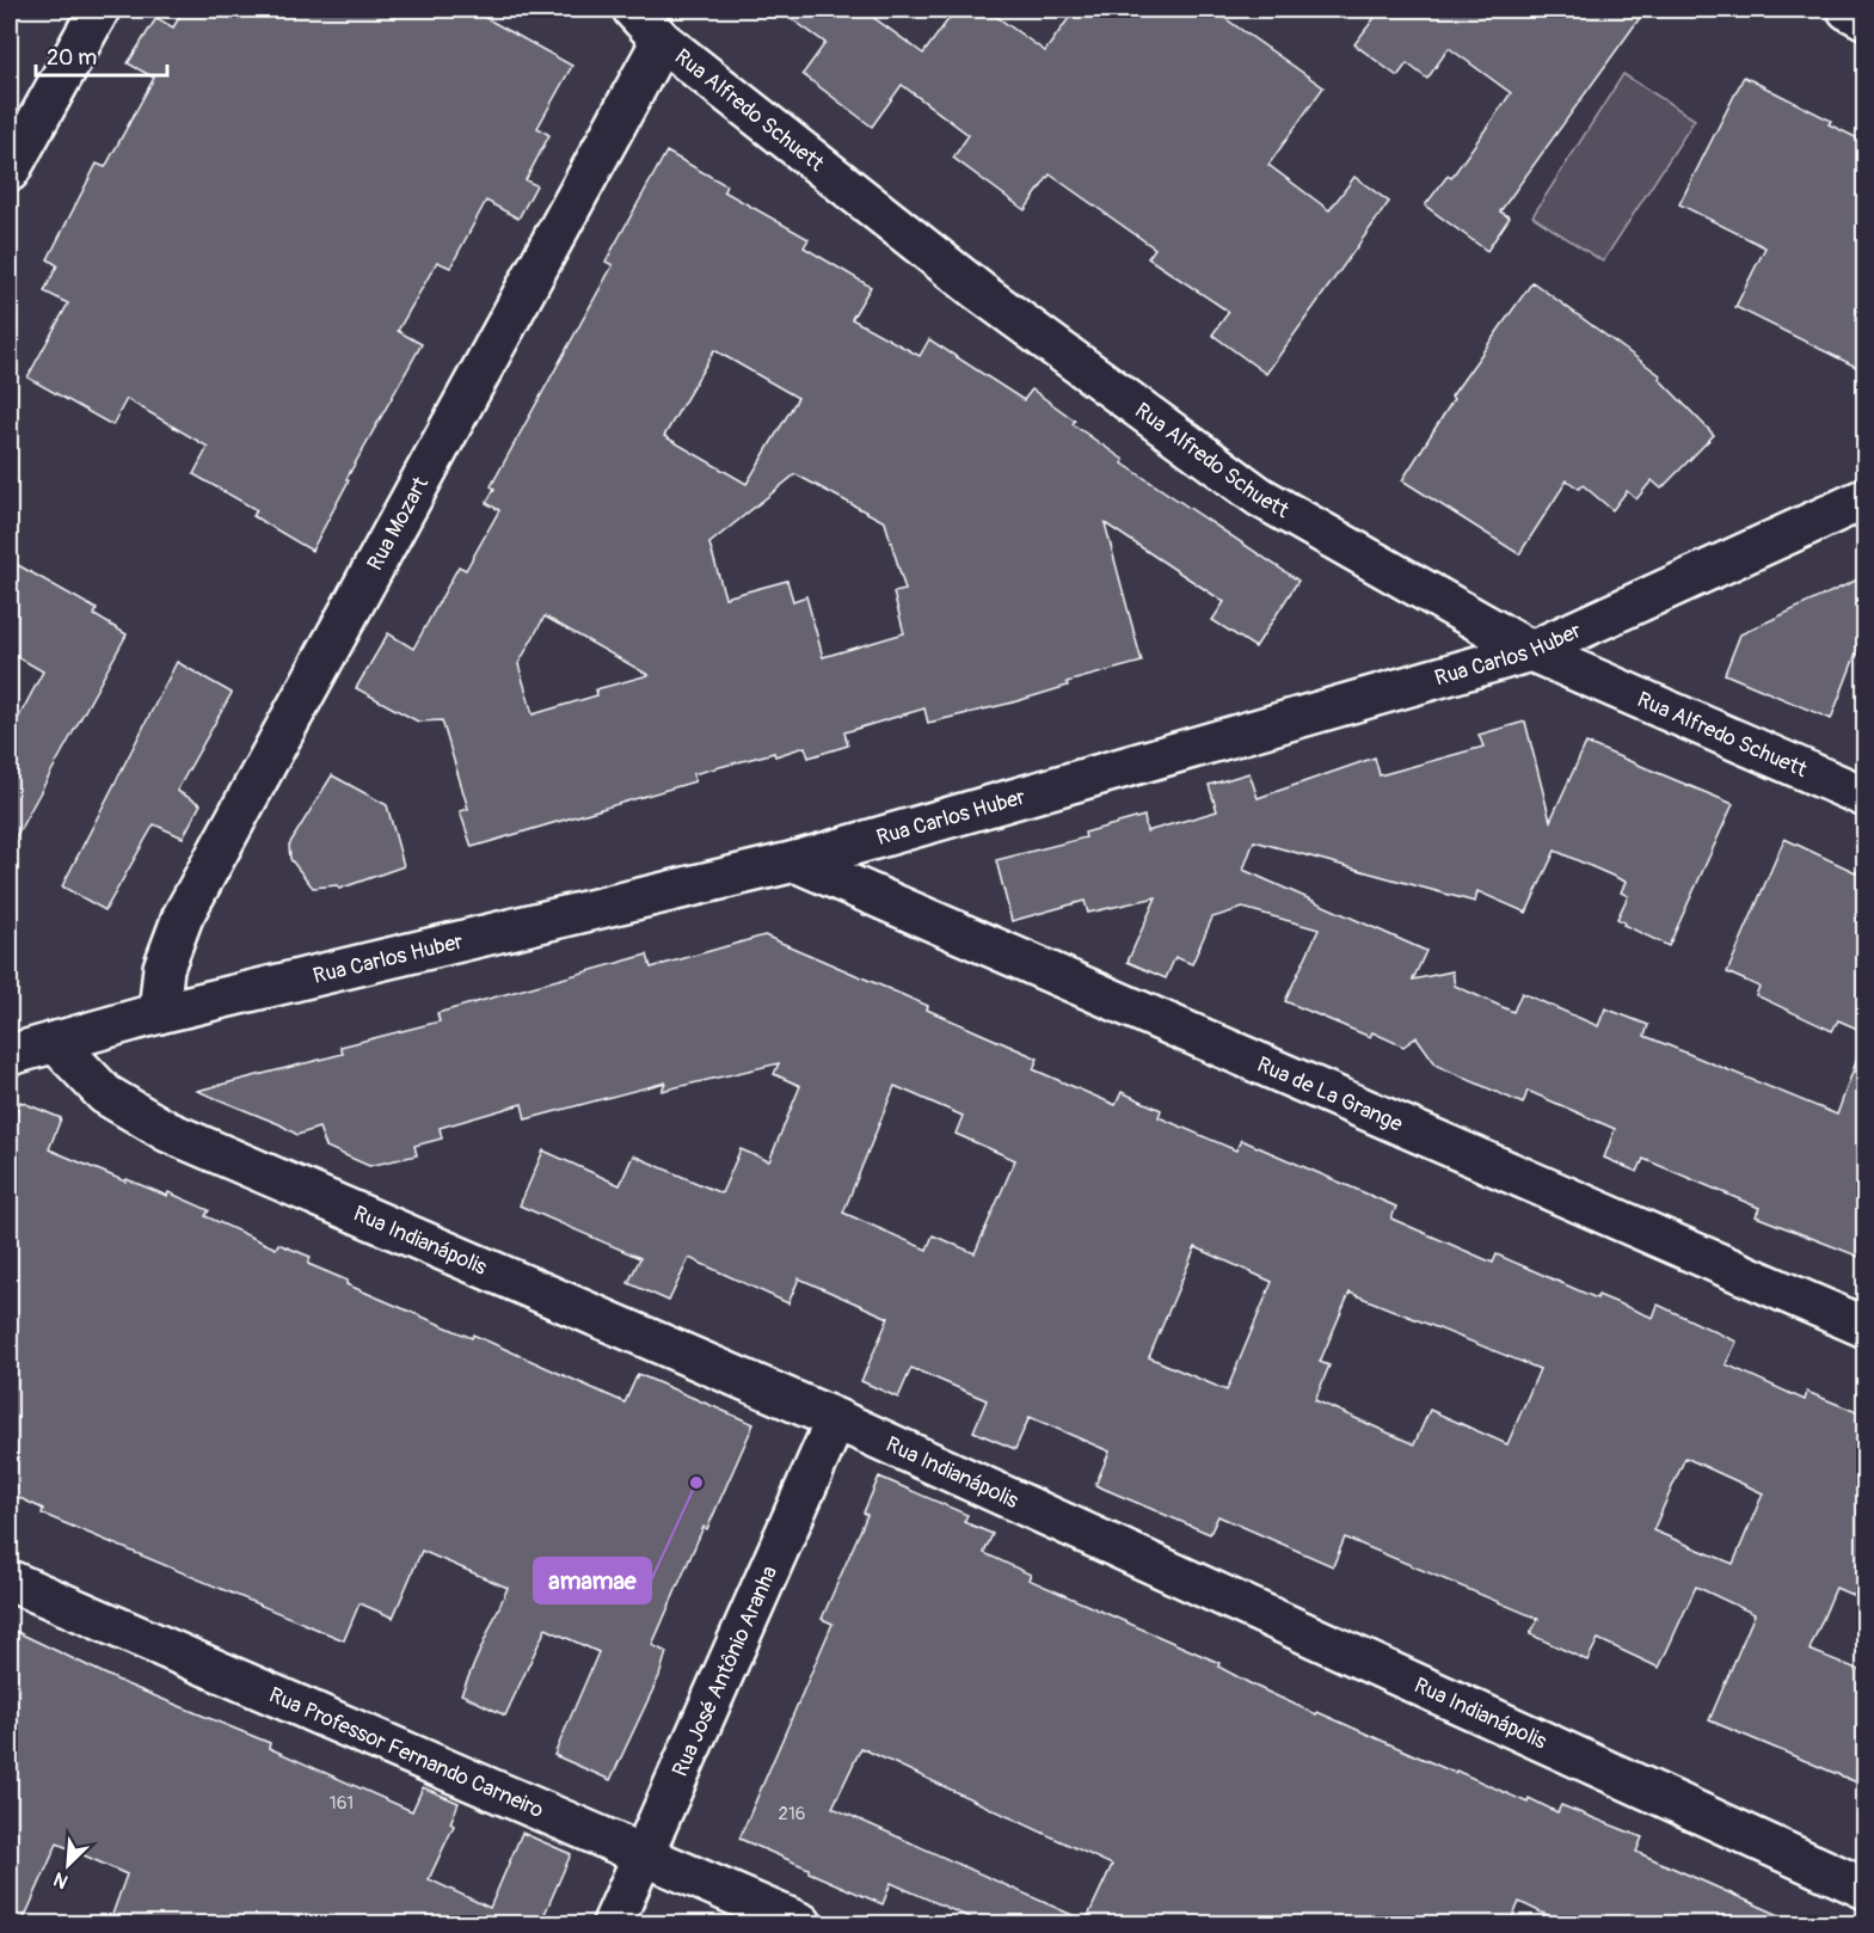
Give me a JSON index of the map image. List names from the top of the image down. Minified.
{"streets":{"street":["Rua Alfredo Schuett","Rua Mozart","Rua Carlos Huber","Rua de La Grange","Rua Indianápolis","Rua José Antônio Aranha","Rua Professor Fernando Carneiro"]},"crossings":[["Rua Alfredo Schuett","Rua Mozart"],["Rua Alfredo Schuett","Rua Carlos Huber"],["Rua Mozart","Rua Carlos Huber"],["Rua Carlos Huber","Rua de La Grange"],["Rua Carlos Huber","Rua Indianápolis"],["Rua Indianápolis","Rua José Antônio Aranha"],["Rua José Antônio Aranha","Rua Professor Fernando Carneiro"]],"places":["amamae"],"house_numbers":["161","216"],"scale_bar":"20 m","north":"bottom left"}
